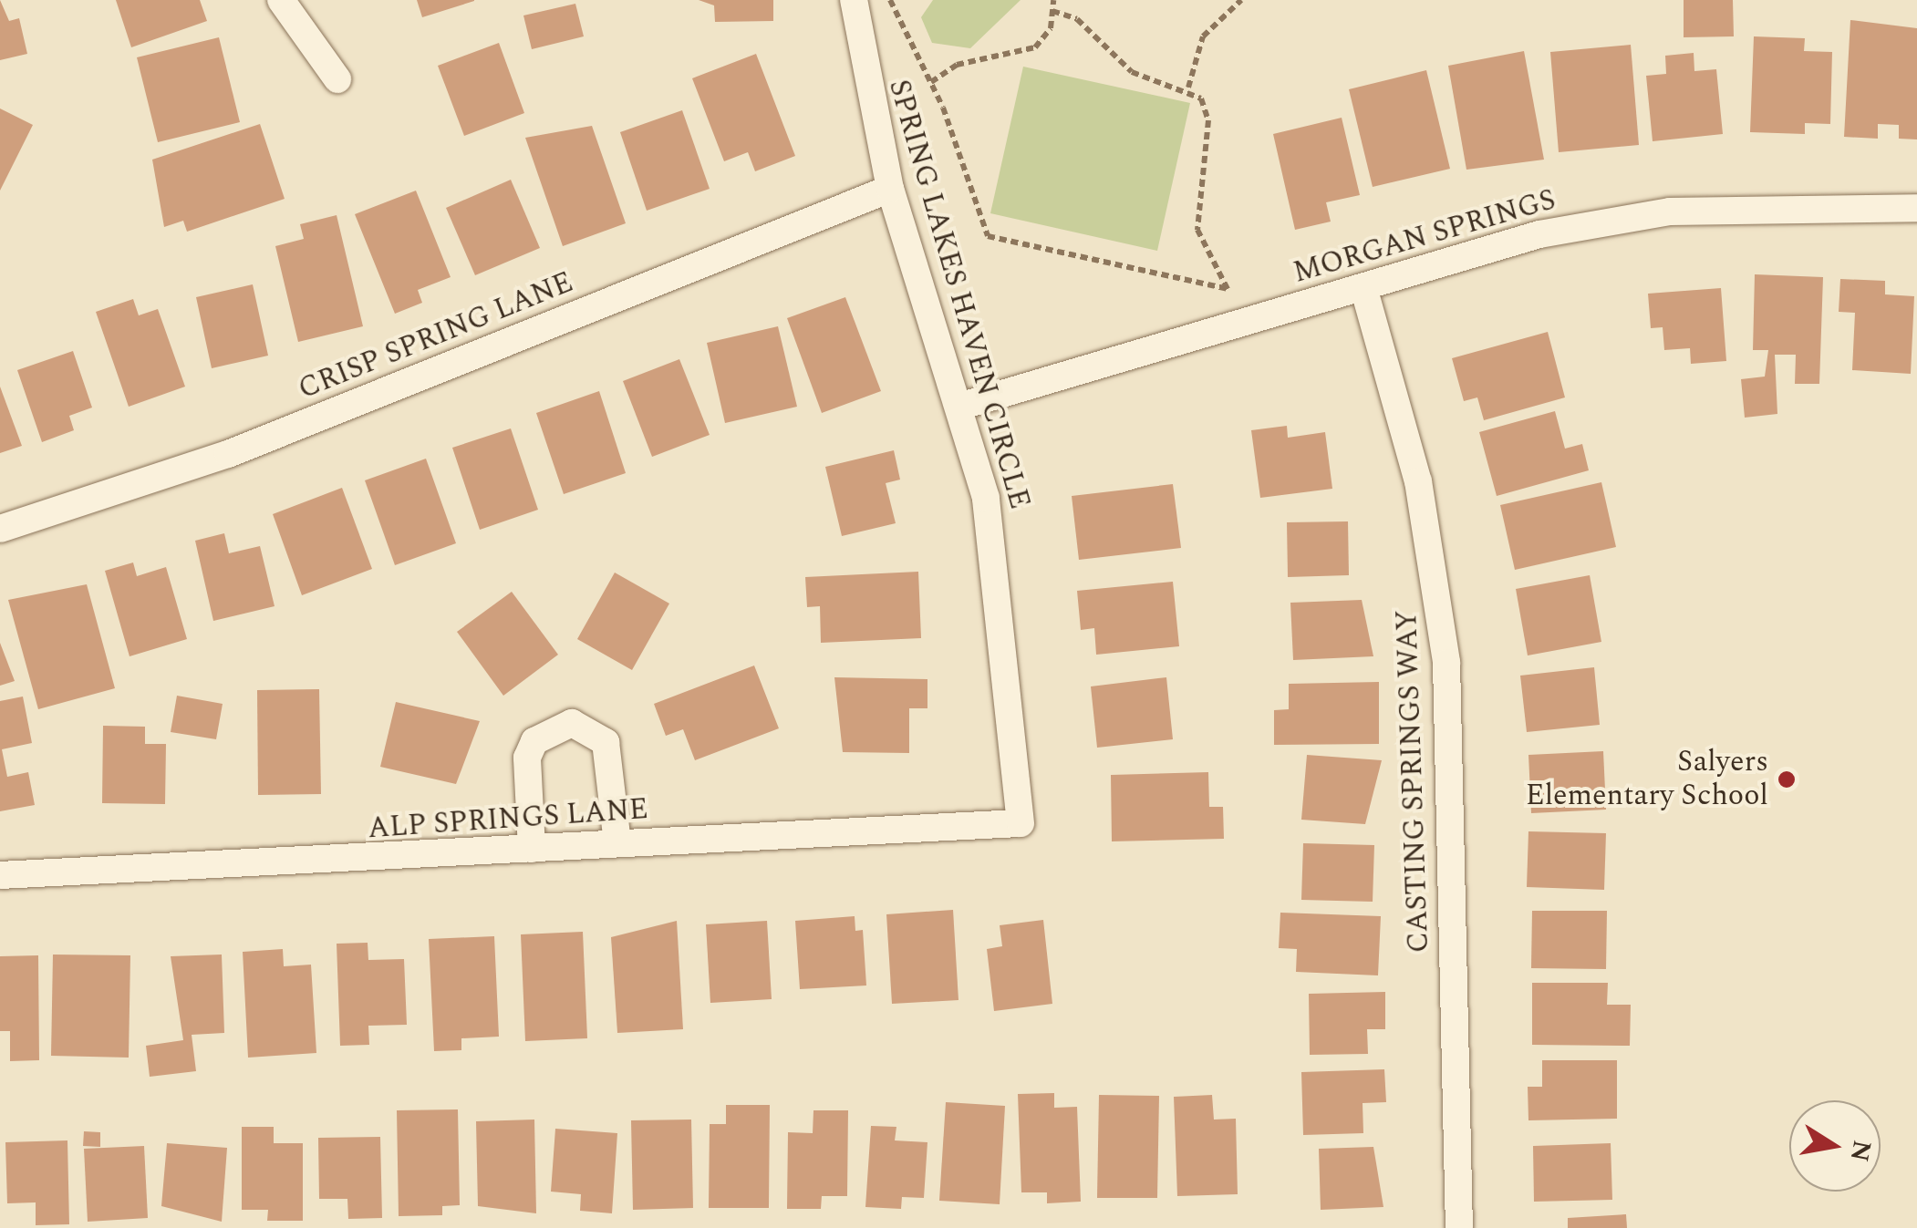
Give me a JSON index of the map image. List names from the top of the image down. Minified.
{"streets":{"street":["MORGAN SPRINGS","SPRING LAKES HAVEN CIRCLE","CRISP SPRING LANE","CASTING SPRINGS WAY","ALP SPRINGS LANE"]},"crossings":[["MORGAN SPRINGS","SPRING LAKES HAVEN CIRCLE"],["MORGAN SPRINGS","CASTING SPRINGS WAY"],["SPRING LAKES HAVEN CIRCLE","CRISP SPRING LANE"],["SPRING LAKES HAVEN CIRCLE","ALP SPRINGS LANE"]],"places":["Salyers Elementary School"],"north":"right"}
